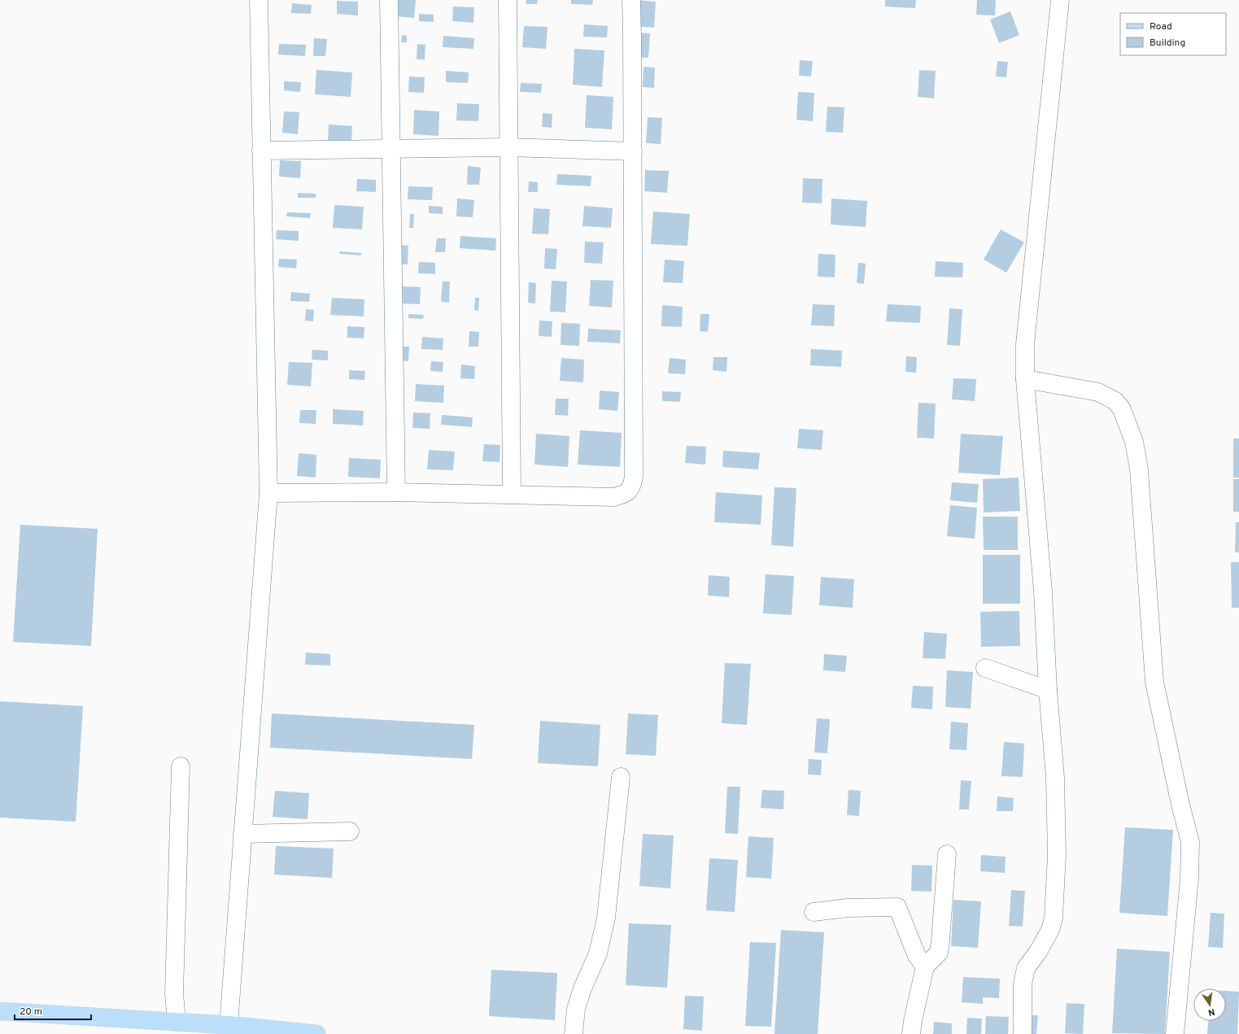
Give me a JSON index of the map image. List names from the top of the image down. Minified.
{"legend":["Road","Building"],"scale_bar":"20 m","north":"bottom"}
